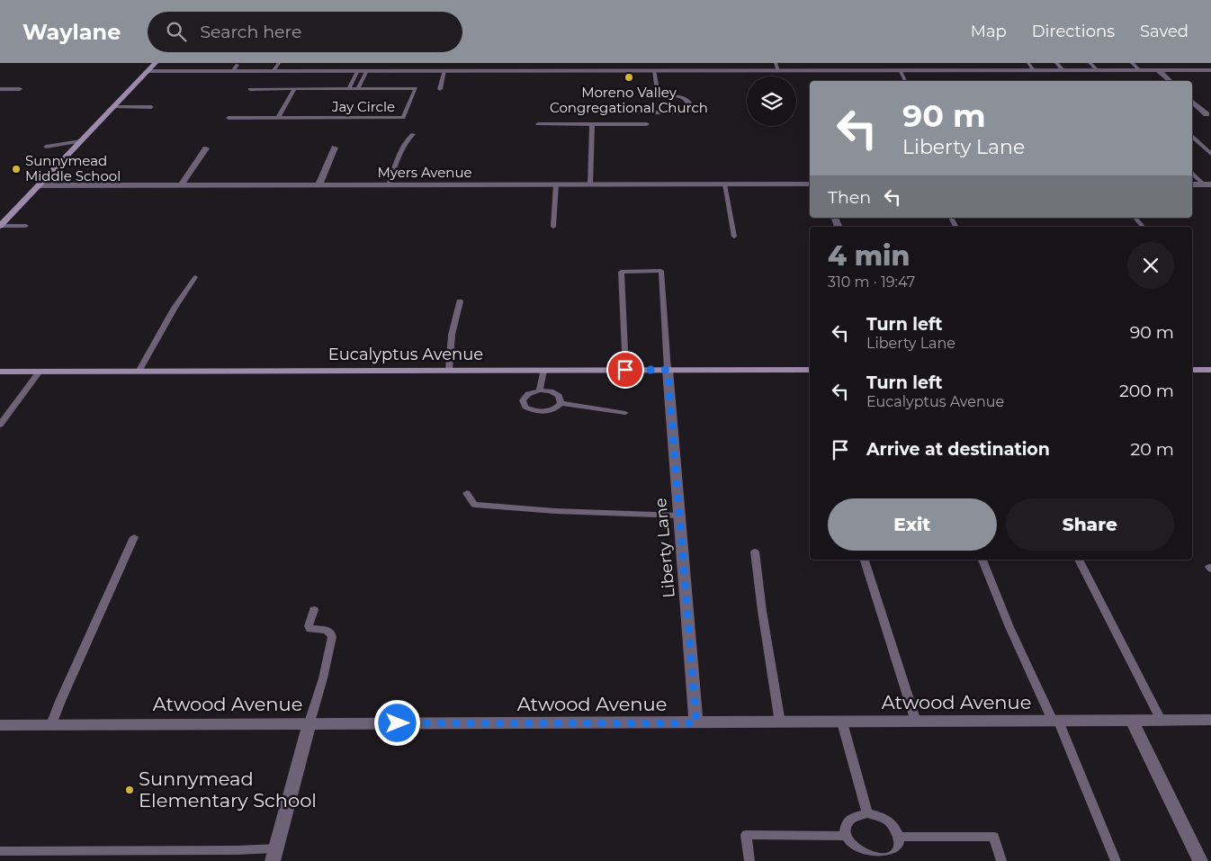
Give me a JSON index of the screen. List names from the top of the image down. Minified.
{"streets":{"street":["Myers Avenue","Eucalyptus Avenue","Liberty Lane","Atwood Avenue"],"lane":["Jay Circle"]},"crossings":[["Eucalyptus Avenue","Liberty Lane"],["Liberty Lane","Atwood Avenue"]],"places":["Moreno Valley Congregational Church","Sunnymead Middle School","Sunnymead Elementary School"],"page":{"header":"Waylane","search":"Search here","nav":["Map","Directions","Saved"],"turn":["90 m","Liberty Lane"],"then":"Then","heading":["4 min","310 m · 19:47"],"list":[{"name":"Turn left","note":"Liberty Lane","value":"90 m"},{"name":"Turn left","note":"Eucalyptus Avenue","value":"200 m"},{"name":"Arrive at destination","value":"20 m"}],"buttons":["Exit","Share"]}}
